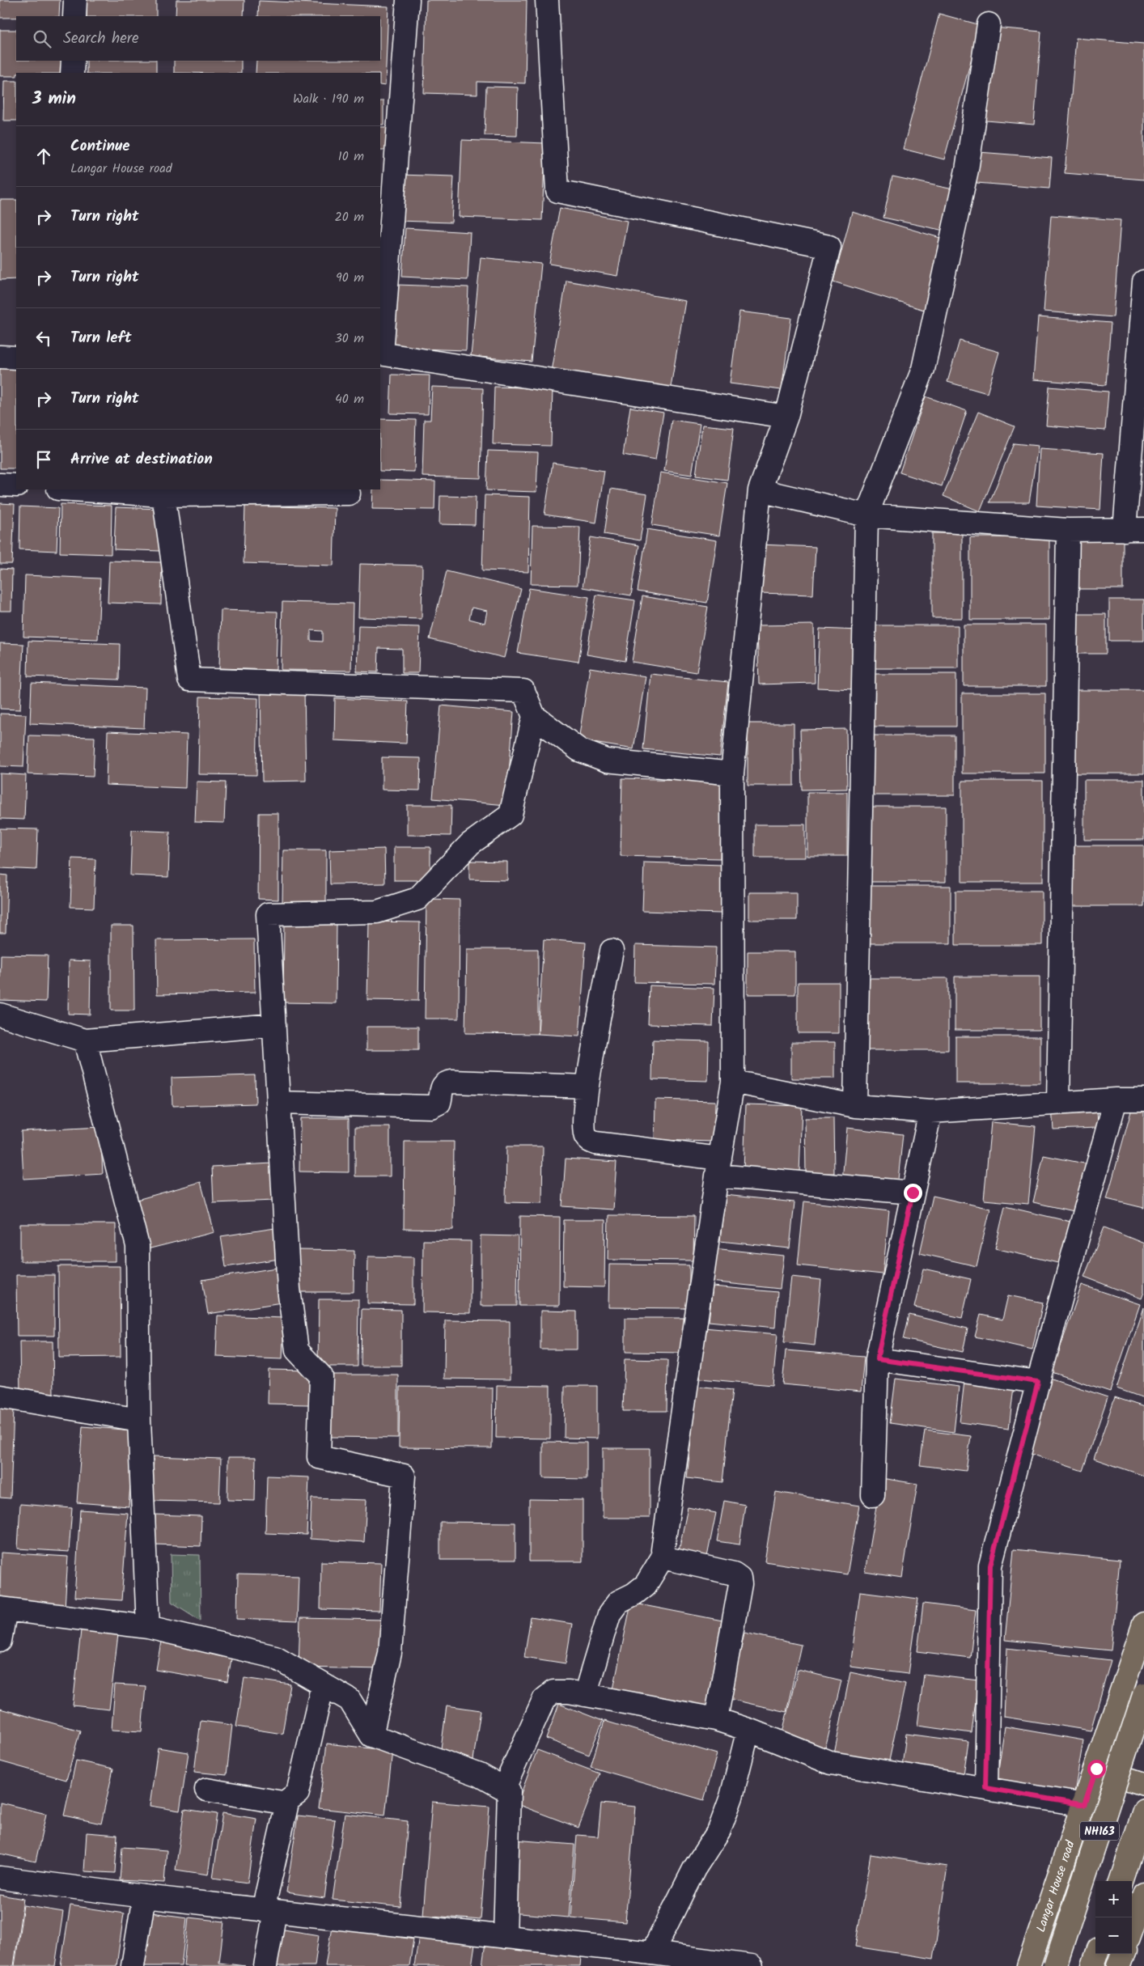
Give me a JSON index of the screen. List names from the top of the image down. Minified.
{"streets":{"main road":["NH163","Langar House road"]},"page":{"search":"Search here","heading":["3 min","Walk · 190 m"],"list":[["Continue","Langar House road","10 m"],["Turn right","20 m"],["Turn right","90 m"],["Turn left","30 m"],["Turn right","40 m"],"Arrive at destination"],"map_buttons":["+","−"]}}
